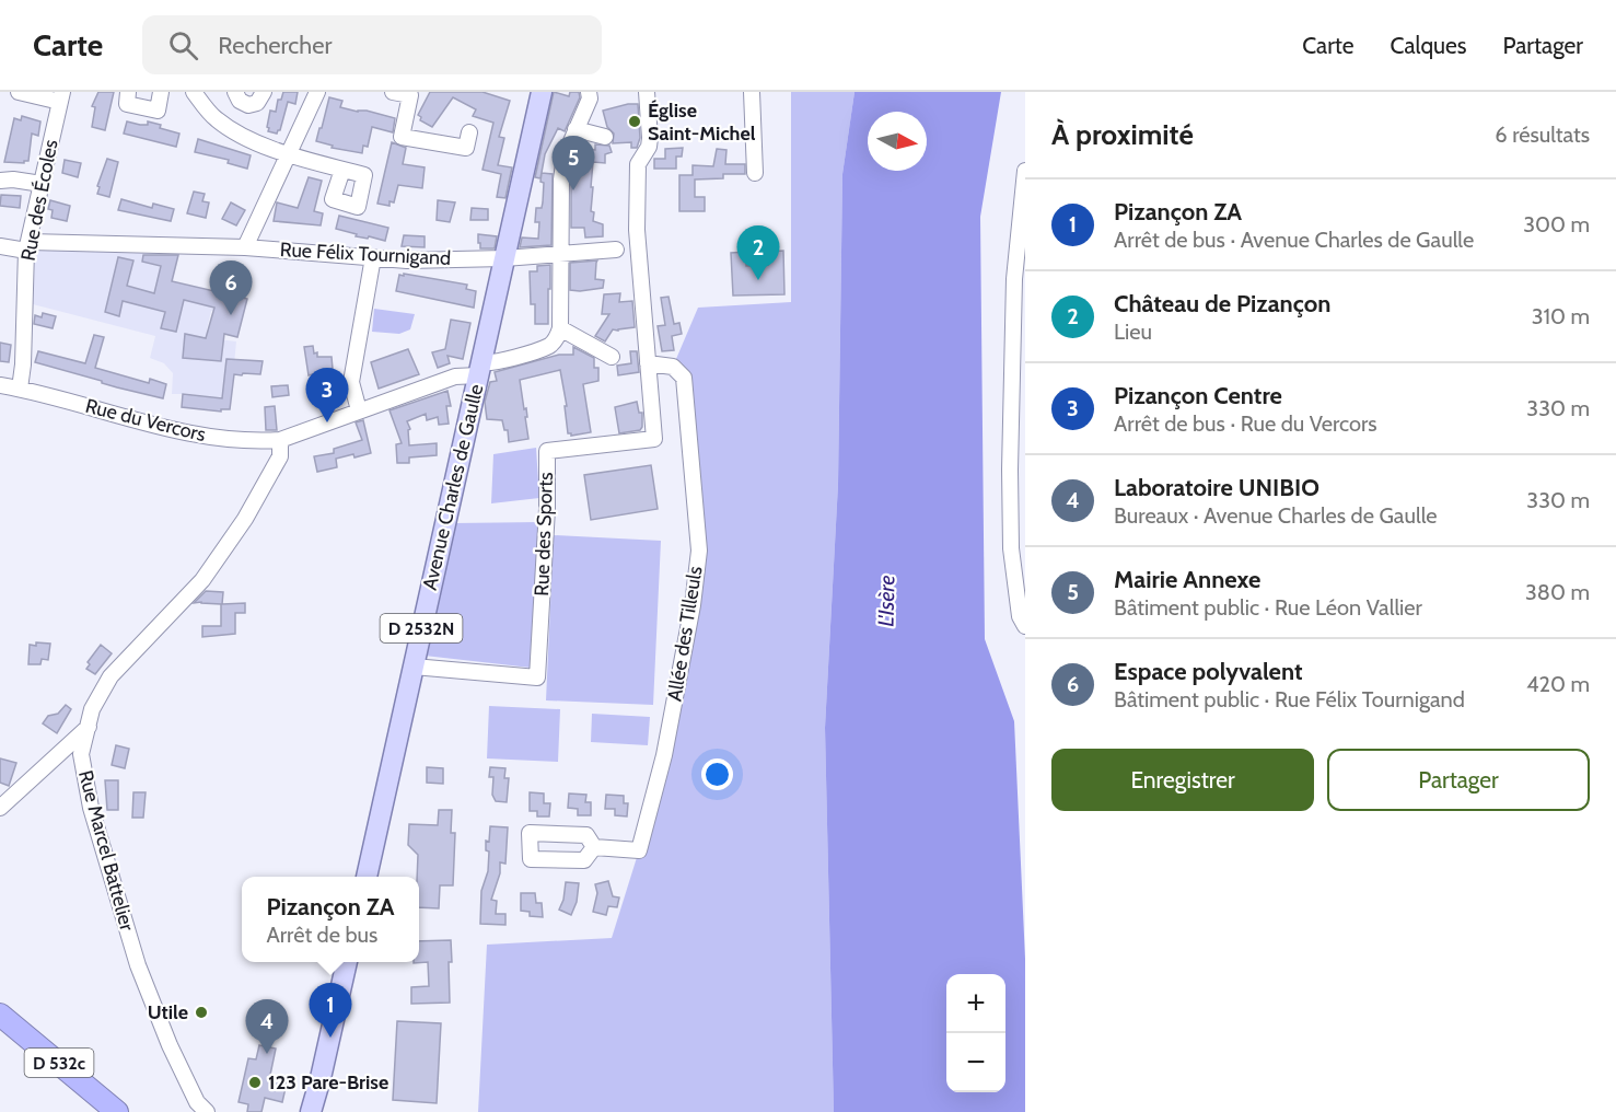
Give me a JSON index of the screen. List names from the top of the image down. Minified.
{"streets":{"highway":["D 532c"],"main road":["Avenue Charles de Gaulle","D 2532N"],"street":["Rue des Écoles","Rue Félix Tournigand","Rue du Vercors","Rue des Sports","Allée des Tilleuls","Rue Marcel Battelier"]},"crossings":[["Rue des Écoles","Rue Félix Tournigand"],["Rue des Écoles","Rue du Vercors"],["Rue Félix Tournigand","Avenue Charles de Gaulle"],["Rue du Vercors","Avenue Charles de Gaulle"],["Rue du Vercors","Rue Marcel Battelier"],["Avenue Charles de Gaulle","Rue des Sports"],["Rue des Sports","Allée des Tilleuls"]],"water":["L'Isère"],"places":["Église Saint-Michel","Utile","123 Pare-Brise"],"north":"right","page":{"header":"Carte","search":"Rechercher","nav":["Carte","Calques","Partager"],"heading":["À proximité","6 résultats"],"pins":["5","2","6","3","1","4"],"list":[{"mark":"1","name":"Pizançon ZA","note":"Arrêt de bus · Avenue Charles de Gaulle","value":"300 m"},{"mark":"2","name":"Château de Pizançon","note":"Lieu","value":"310 m"},{"mark":"3","name":"Pizançon Centre","note":"Arrêt de bus · Rue du Vercors","value":"330 m"},{"mark":"4","name":"Laboratoire UNIBIO","note":"Bureaux · Avenue Charles de Gaulle","value":"330 m"},{"mark":"5","name":"Mairie Annexe","note":"Bâtiment public · Rue Léon Vallier","value":"380 m"},{"mark":"6","name":"Espace polyvalent","note":"Bâtiment public · Rue Félix Tournigand","value":"420 m"}],"buttons":["Enregistrer","Partager"],"popup":["Pizançon ZA","Arrêt de bus"],"map_buttons":["+","−"]}}
